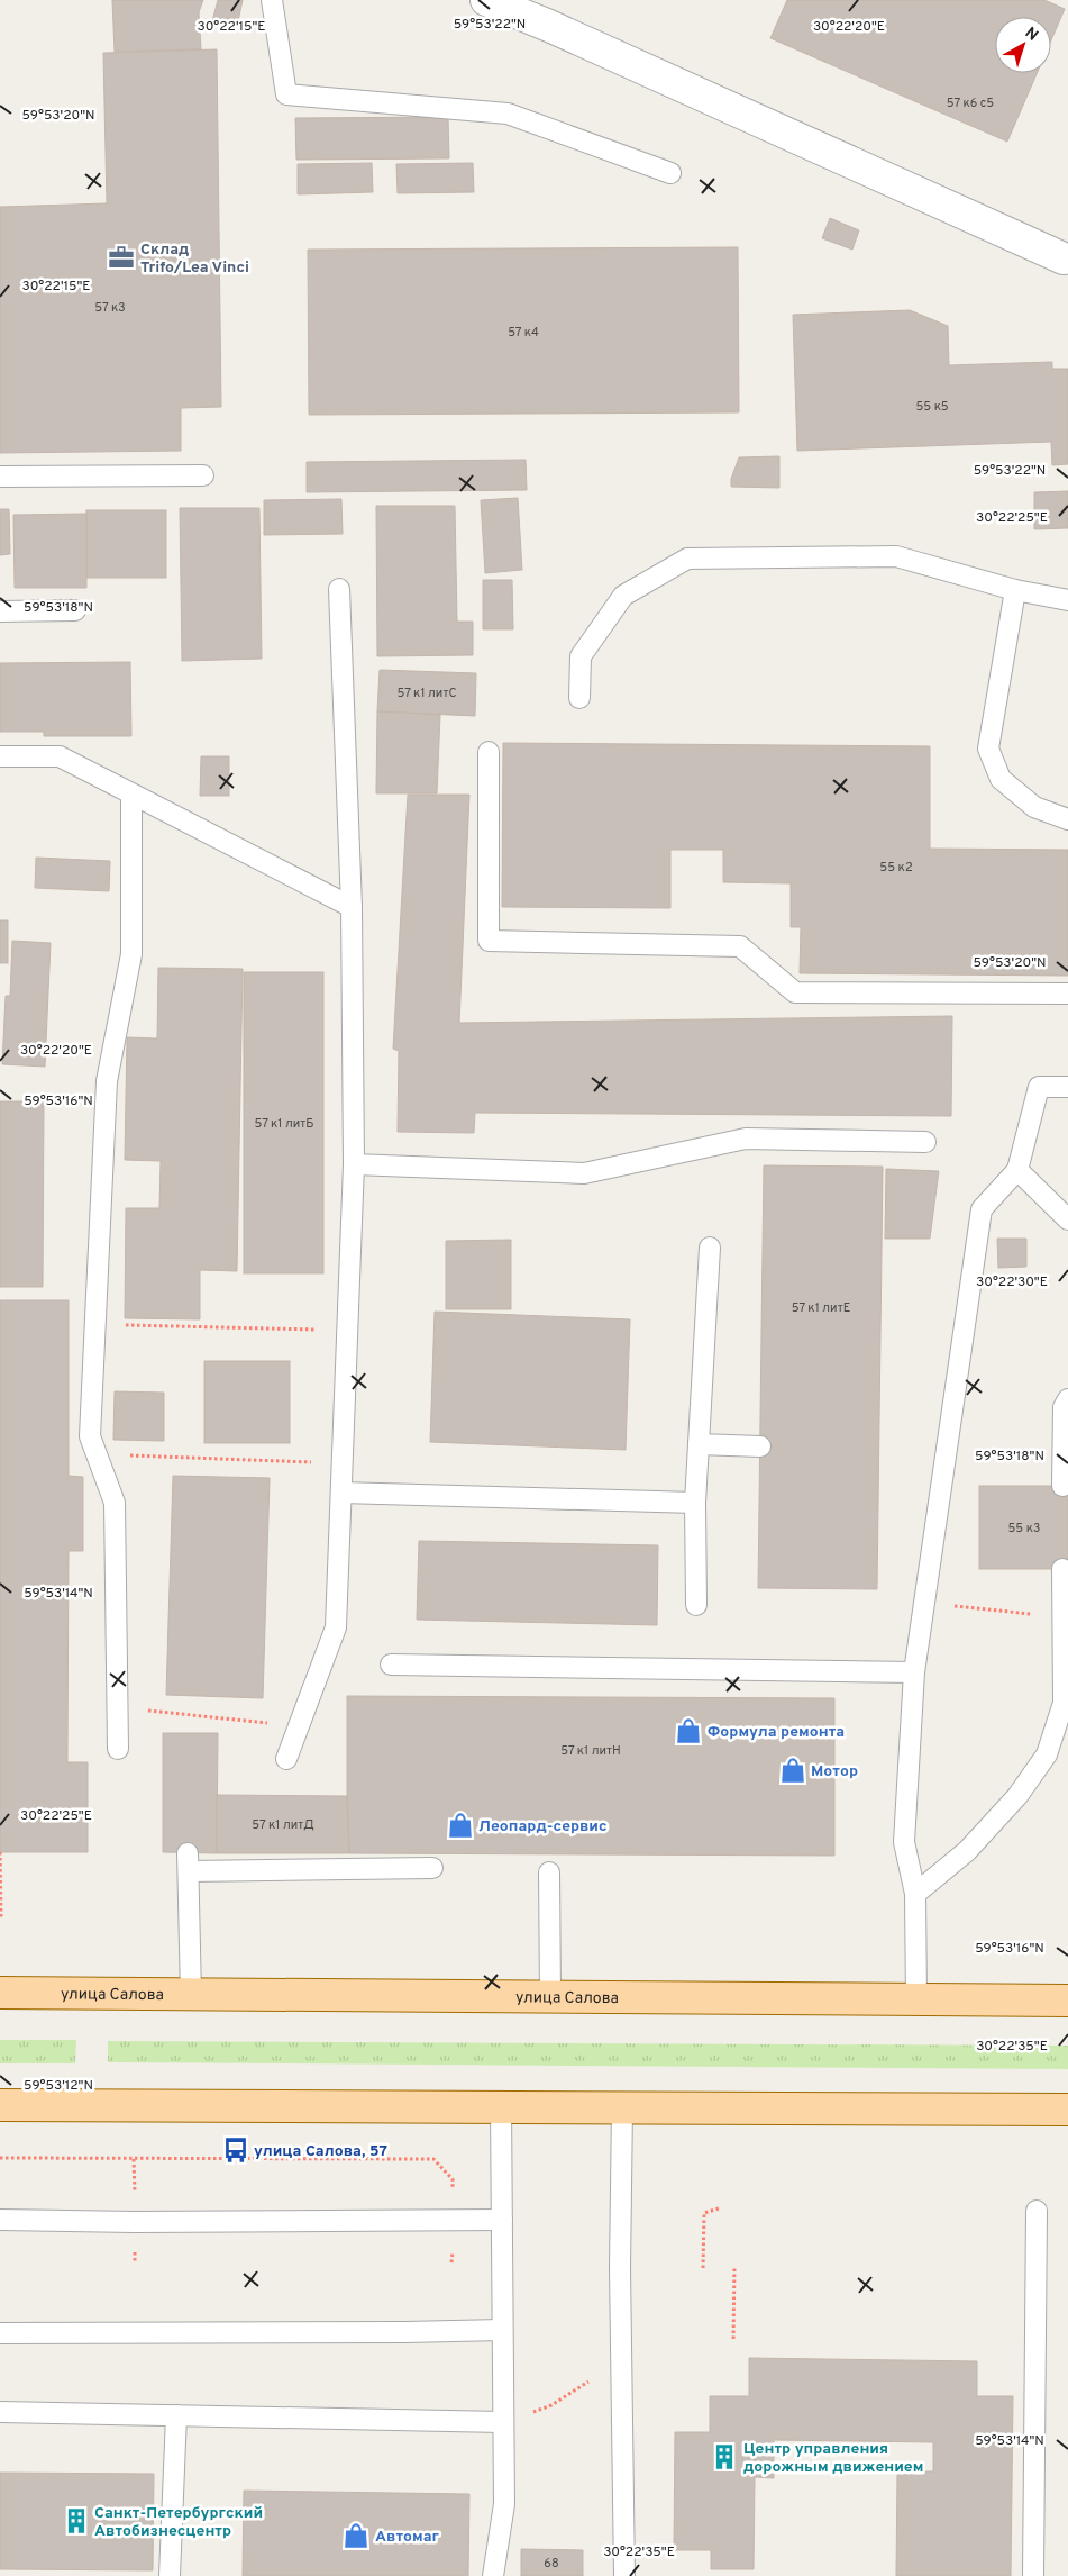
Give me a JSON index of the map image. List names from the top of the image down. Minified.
{"streets":{"main road":["улица Салова"]},"places":{"office":["Склад Trifo/Lea Vinci"],"shop":["Формула ремонта","Мотор","Леопард-сервис","Автомаг"],"bus stop":["улица Салова, 57"],"building":["Центр управления дорожным движением","Санкт-Петербургский Автобизнесцентр"]},"house_numbers":["57 к6 с5","57 к3","57 к4","55 к5","57 к1 литС","55 к2","57 к1 литБ","57 к1 литЕ","55 к3","57 к1 литН","57 к1 литД","68"],"north":"top right","coordinates":["59°53'22\"N","30°22'15\"E","30°22'20\"E","59°53'20\"N","30°22'25\"E","59°53'18\"N","59°53'16\"N","30°22'30\"E","59°53'14\"N","30°22'35\"E","59°53'12\"N"]}
